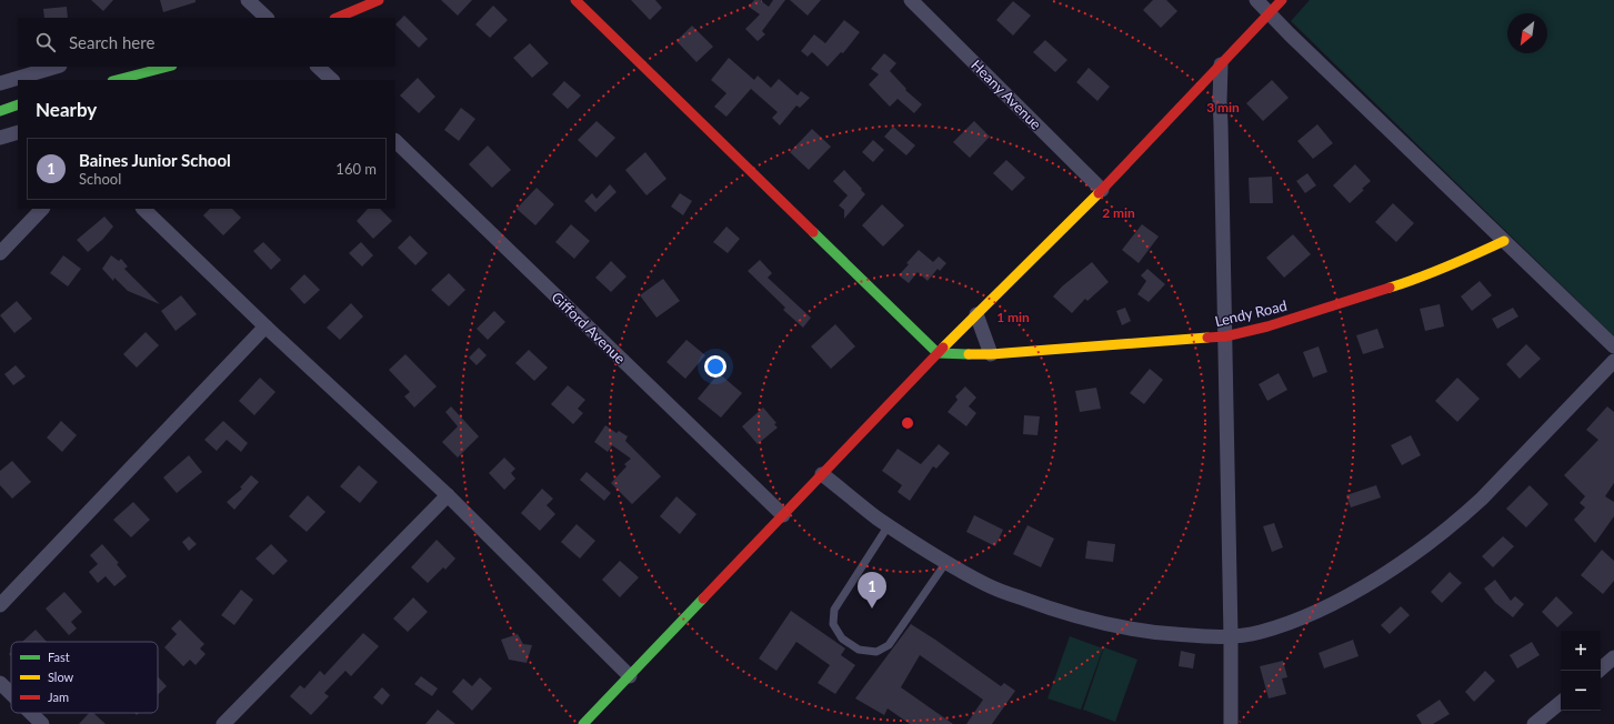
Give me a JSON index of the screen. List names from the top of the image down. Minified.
{"streets":{"street":["Heany Avenue","Lendy Road","Gifford Avenue"]},"legend":["Fast","Slow","Jam"],"north":"bottom left","page":{"search":"Search here","heading":"Nearby","list":[{"mark":"1","name":"Baines Junior School","note":"School","value":"160 m"}],"pins":"1","map_buttons":["+","−"]},"rings":["3 min","2 min","1 min"]}
